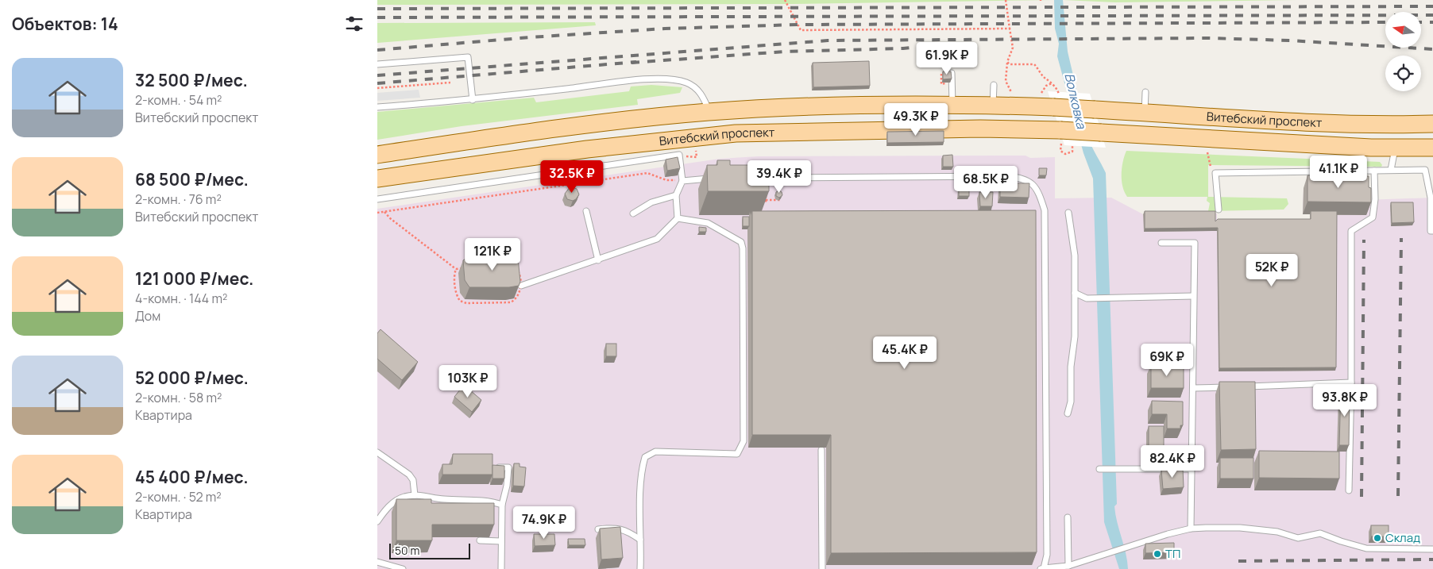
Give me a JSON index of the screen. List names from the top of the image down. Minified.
{"streets":{"main road":["Витебский проспект"]},"water":["Волковка"],"places":["Склад","ТП"],"scale_bar":"50 m","north":"left","page":{"heading":"Объектов: 14","price":["61.9K ₽","49.3K ₽","41.1K ₽","32.5K ₽","39.4K ₽","68.5K ₽","121K ₽","52K ₽","45.4K ₽","69K ₽","103K ₽","93.8K ₽","82.4K ₽","74.9K ₽"],"list":[{"name":"32 500 ₽/мес.","note":"2-комн. · 54 m² · Витебский проспект"},{"name":"68 500 ₽/мес.","note":"2-комн. · 76 m² · Витебский проспект"},{"name":"121 000 ₽/мес.","note":"4-комн. · 144 m² · Дом"},{"name":"52 000 ₽/мес.","note":"2-комн. · 58 m² · Квартира"},{"name":"45 400 ₽/мес.","note":"2-комн. · 52 m² · Квартира"}],"scale":"50 m"}}
